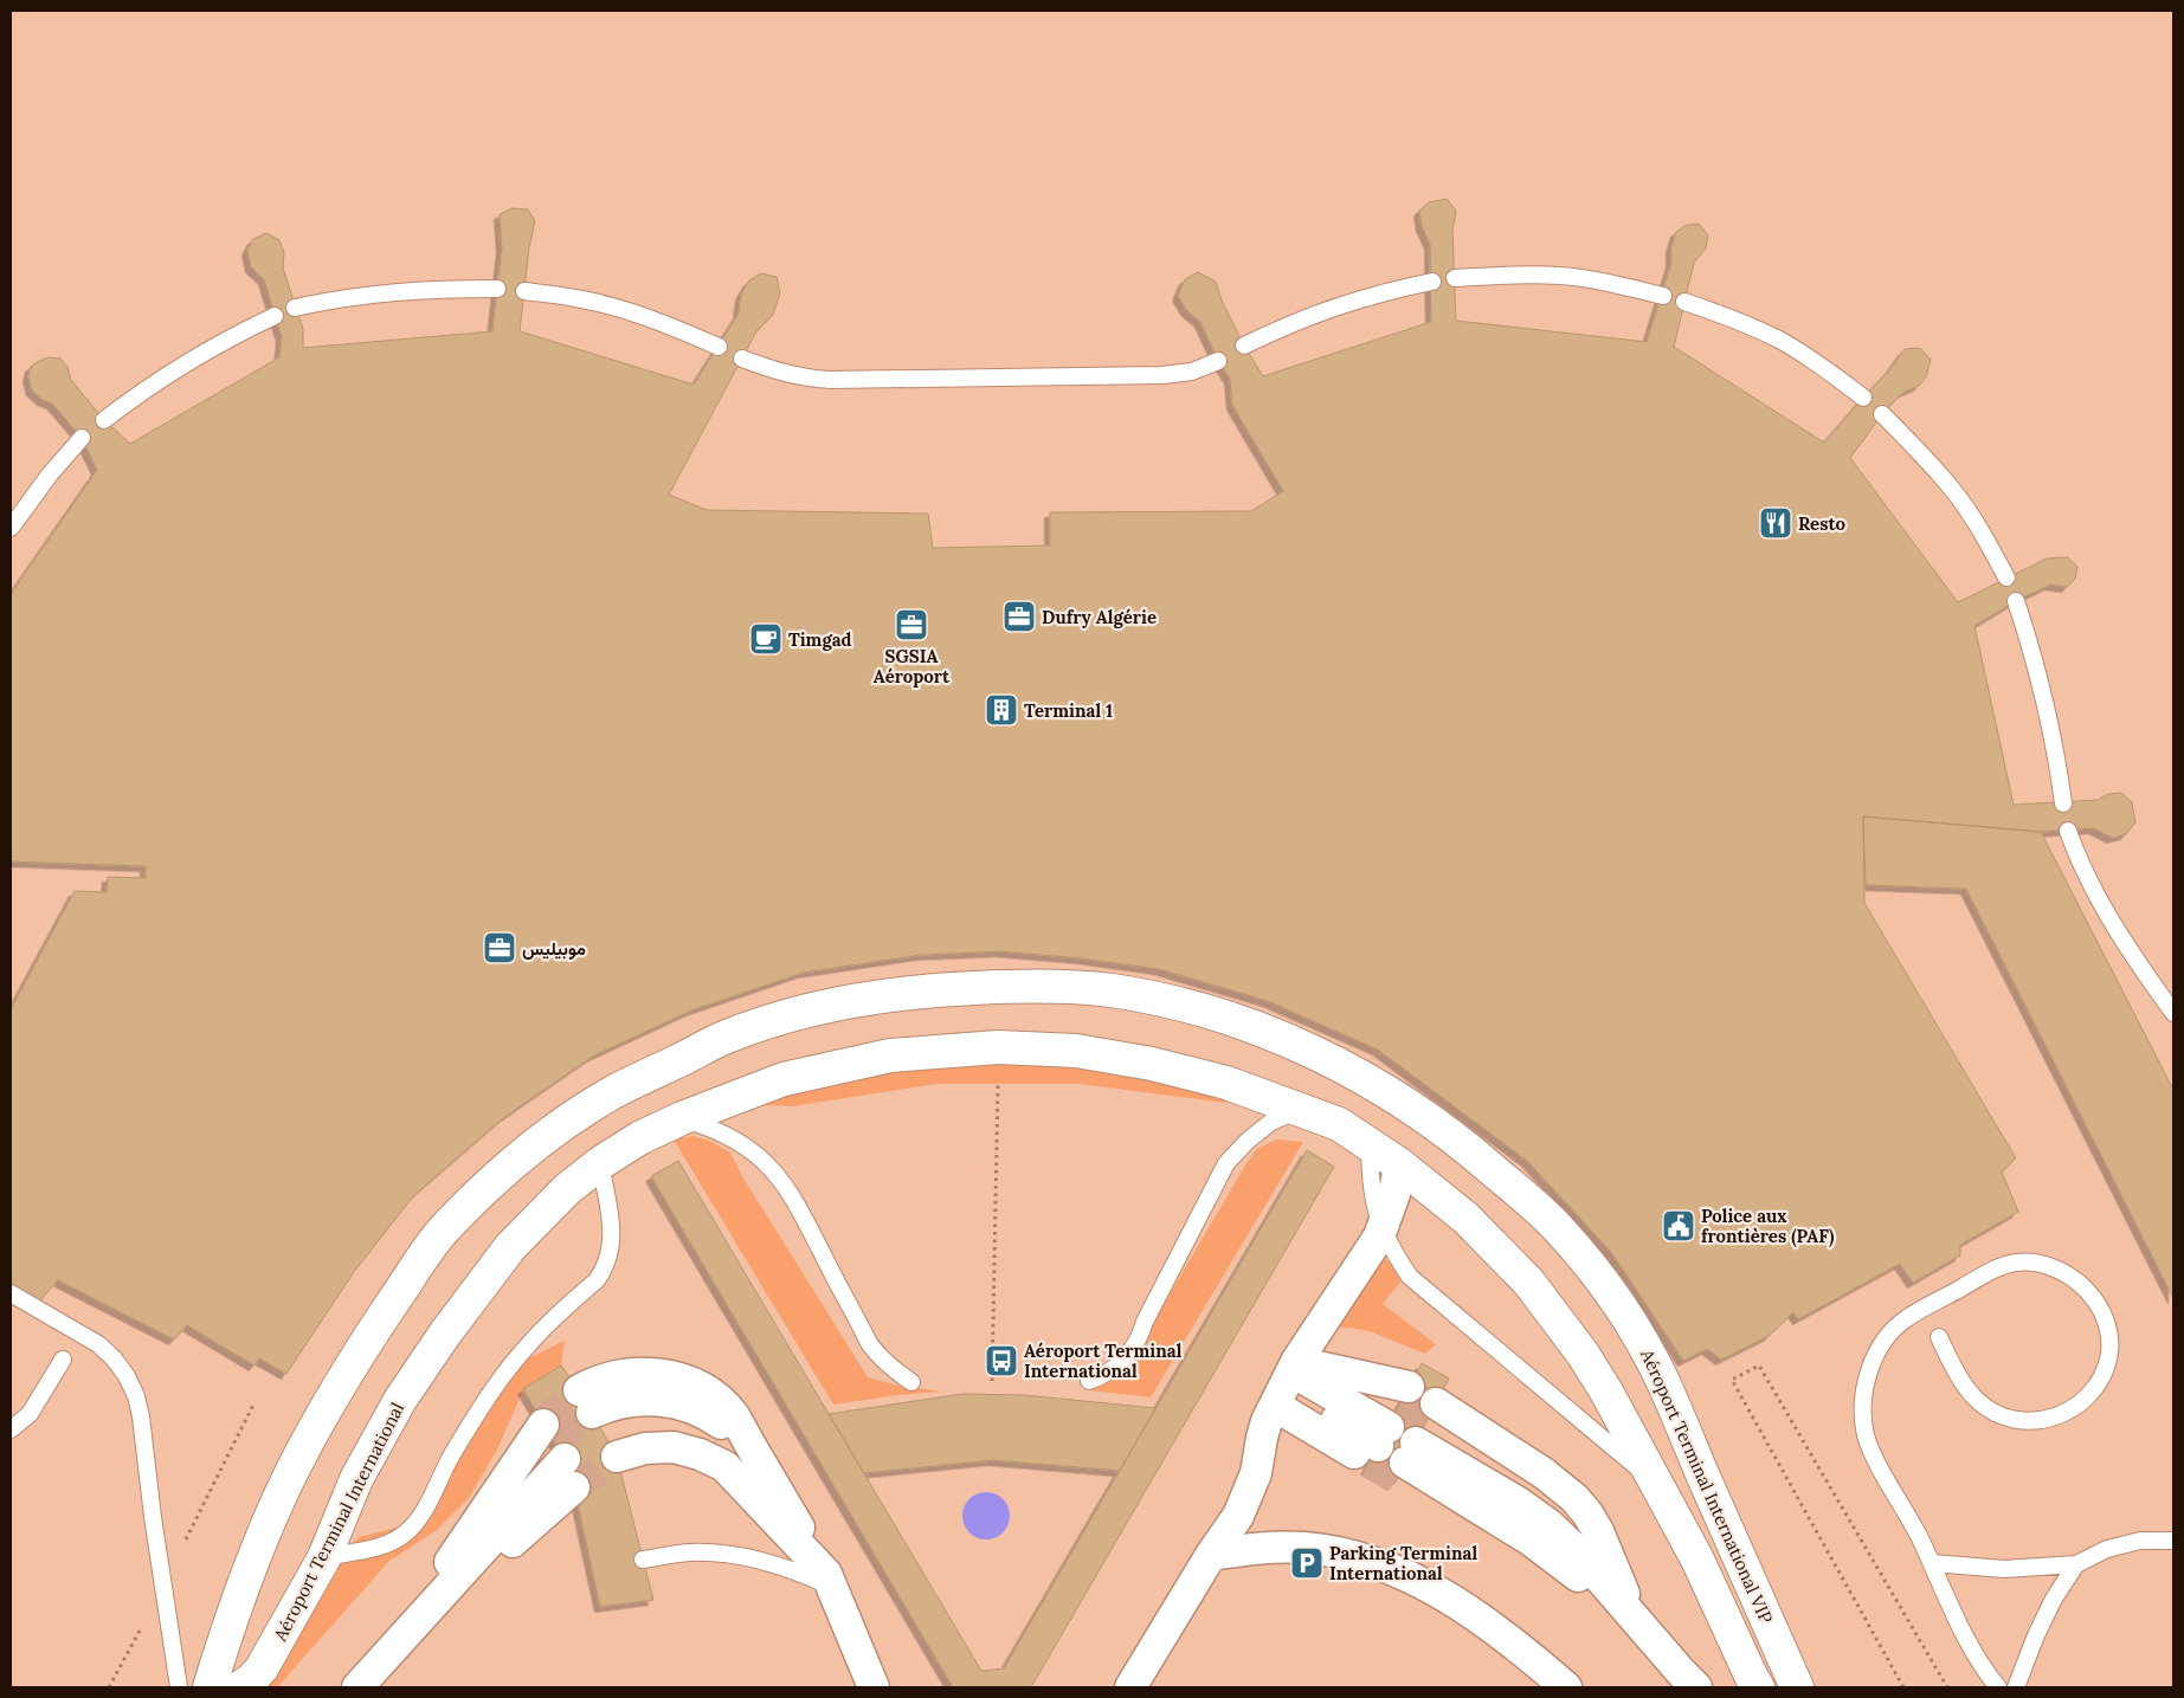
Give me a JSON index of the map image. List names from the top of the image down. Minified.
{"streets":{"main road":["Aéroport Terminal International VIP","Aéroport Terminal International"]},"places":{"restaurant":["Resto"],"office":["Dufry Algérie","SGSIA Aéroport","موبيليس"],"cafe":["Timgad"],"building":["Terminal 1"],"public building":["Police aux frontières (PAF)"],"bus stop":["Aéroport Terminal International"],"parking":["Parking Terminal International"]}}
